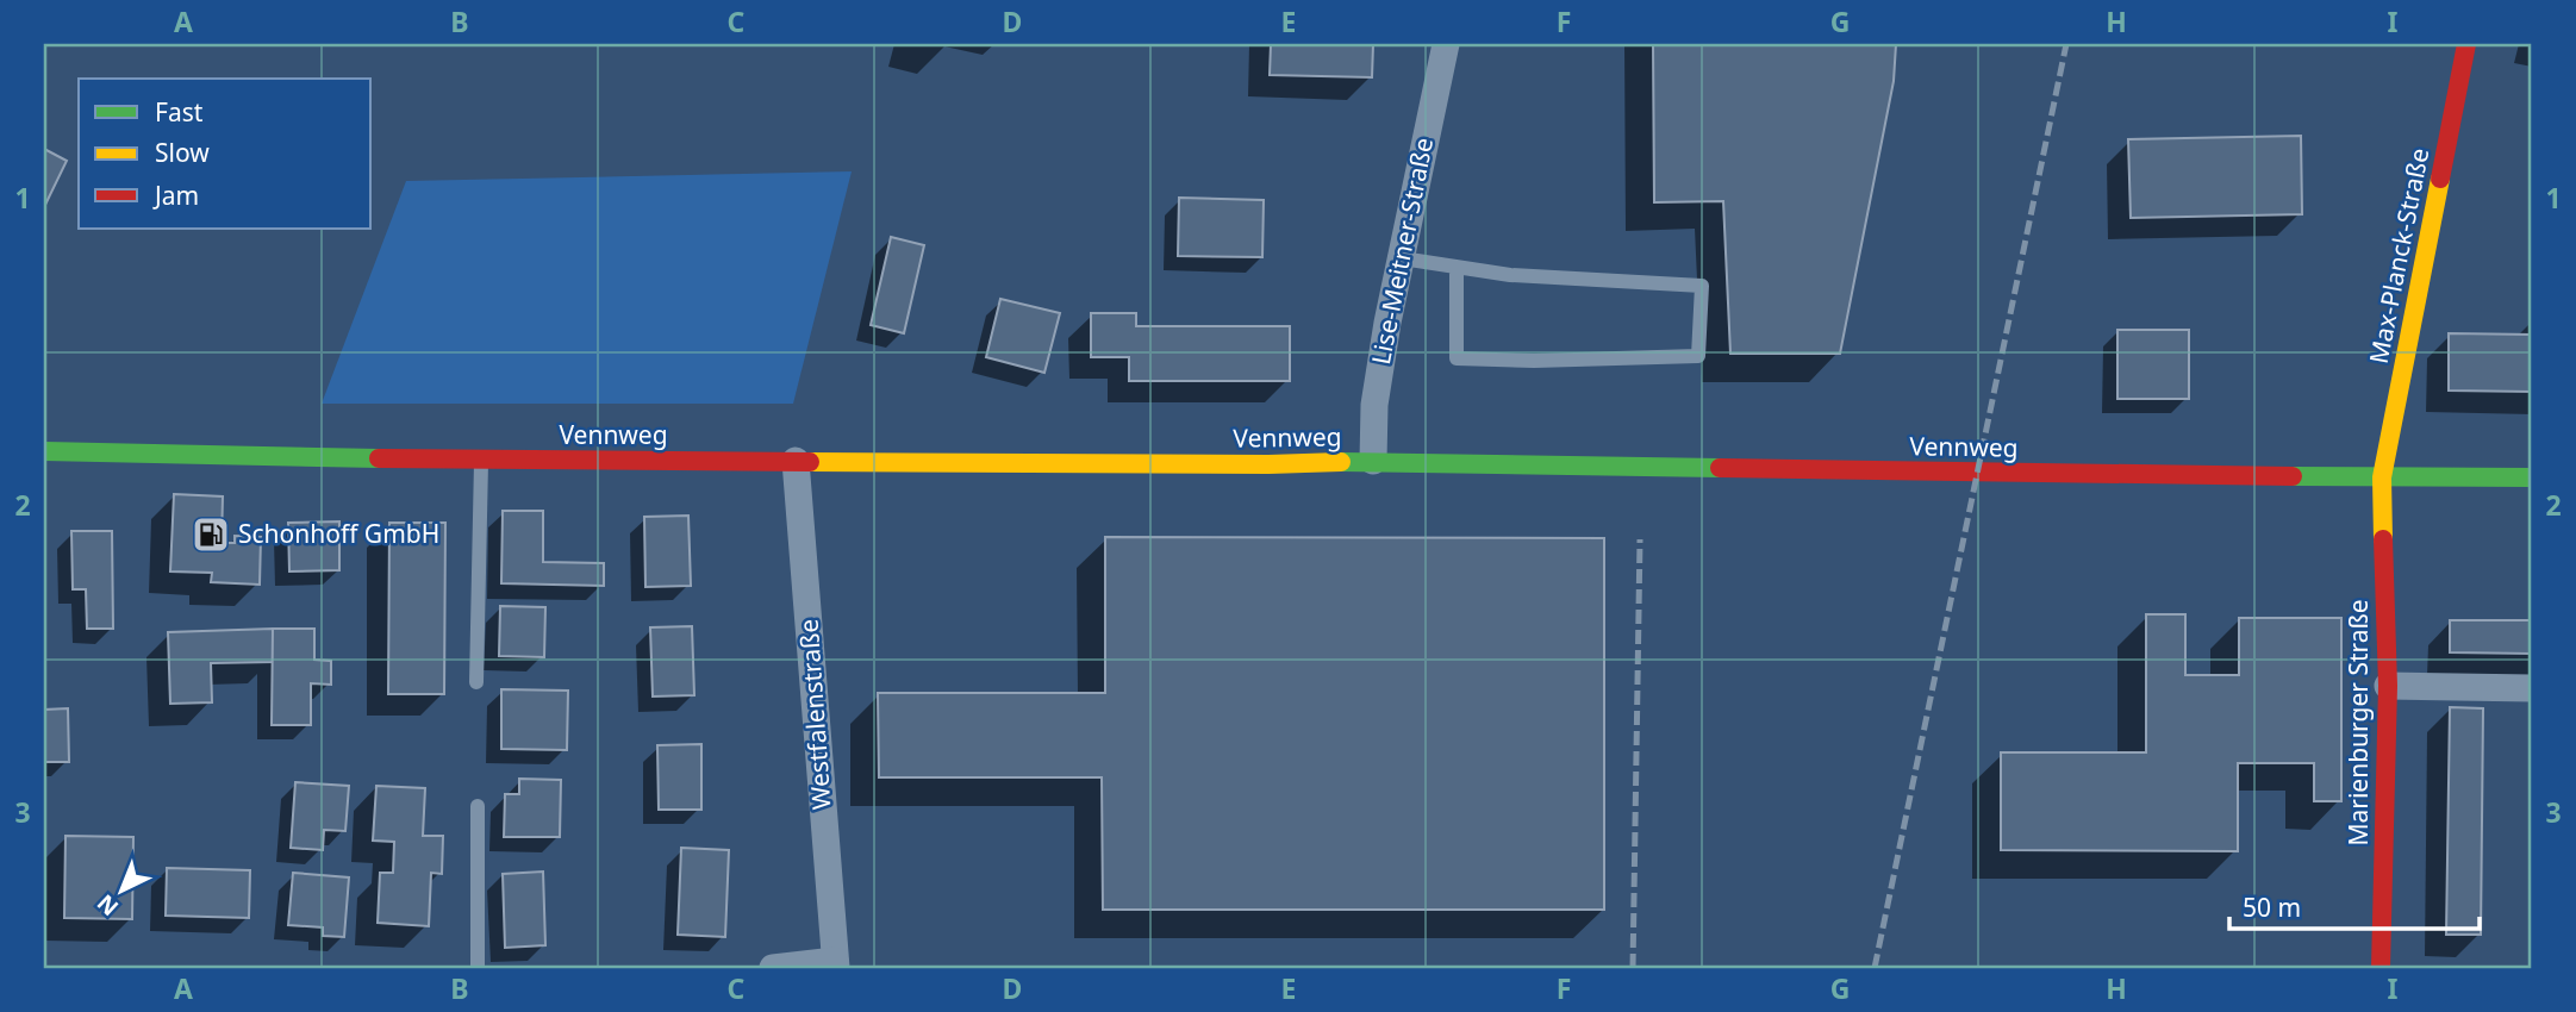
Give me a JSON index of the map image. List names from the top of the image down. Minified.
{"streets":{"street":["Lise-Meitner-Straße","Max-Planck-Straße","Vennweg","Westfalenstraße","Marienburger Straße"]},"crossings":[["Lise-Meitner-Straße","Vennweg"],["Max-Planck-Straße","Vennweg"],["Max-Planck-Straße","Marienburger Straße"],["Vennweg","Westfalenstraße"],["Vennweg","Marienburger Straße"]],"places":{"fuel station":["Schonhoff GmbH"]},"legend":["Fast","Slow","Jam"],"scale_bar":"50 m","north":"bottom left","grid":{"columns":["A","B","C","D","E","F","G","H","I"],"rows":["1","2","3"]}}
